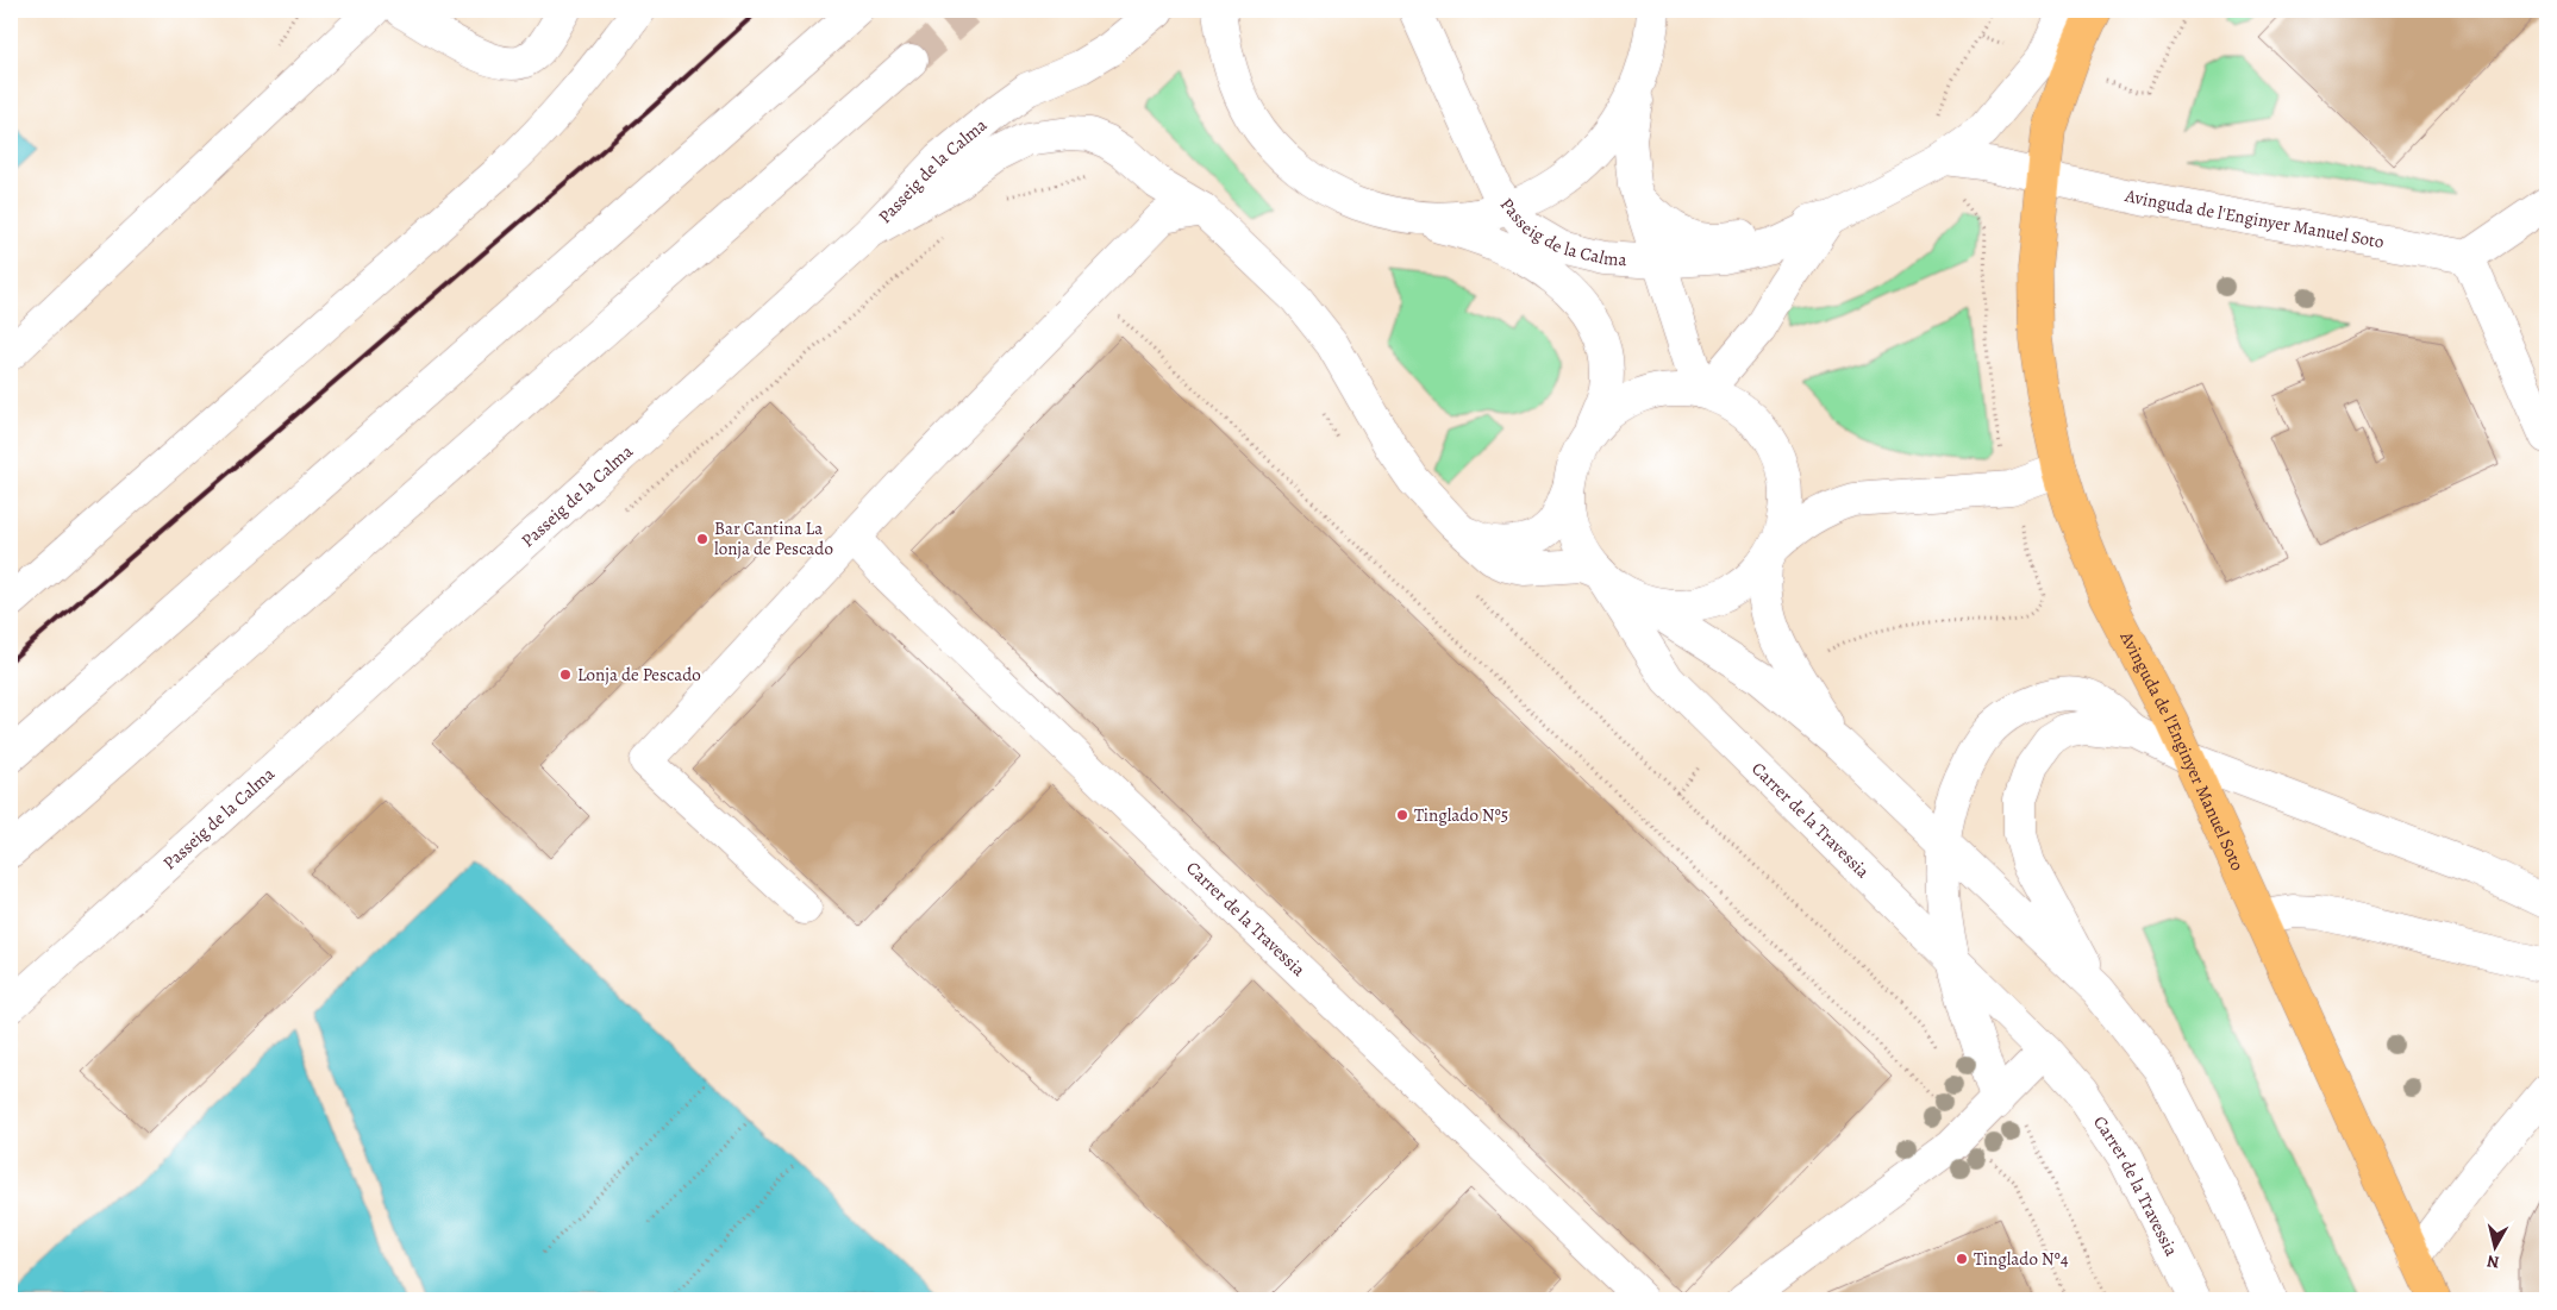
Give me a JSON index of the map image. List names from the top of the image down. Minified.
{"streets":{"main road":["Avinguda de l'Enginyer Manuel Soto"],"street":["Passeig de la Calma","Carrer de la Travessia"]},"places":["Bar Cantina La lonja de Pescado","Lonja de Pescado","Tinglado Nº5","Tinglado Nº4"],"north":"bottom"}
